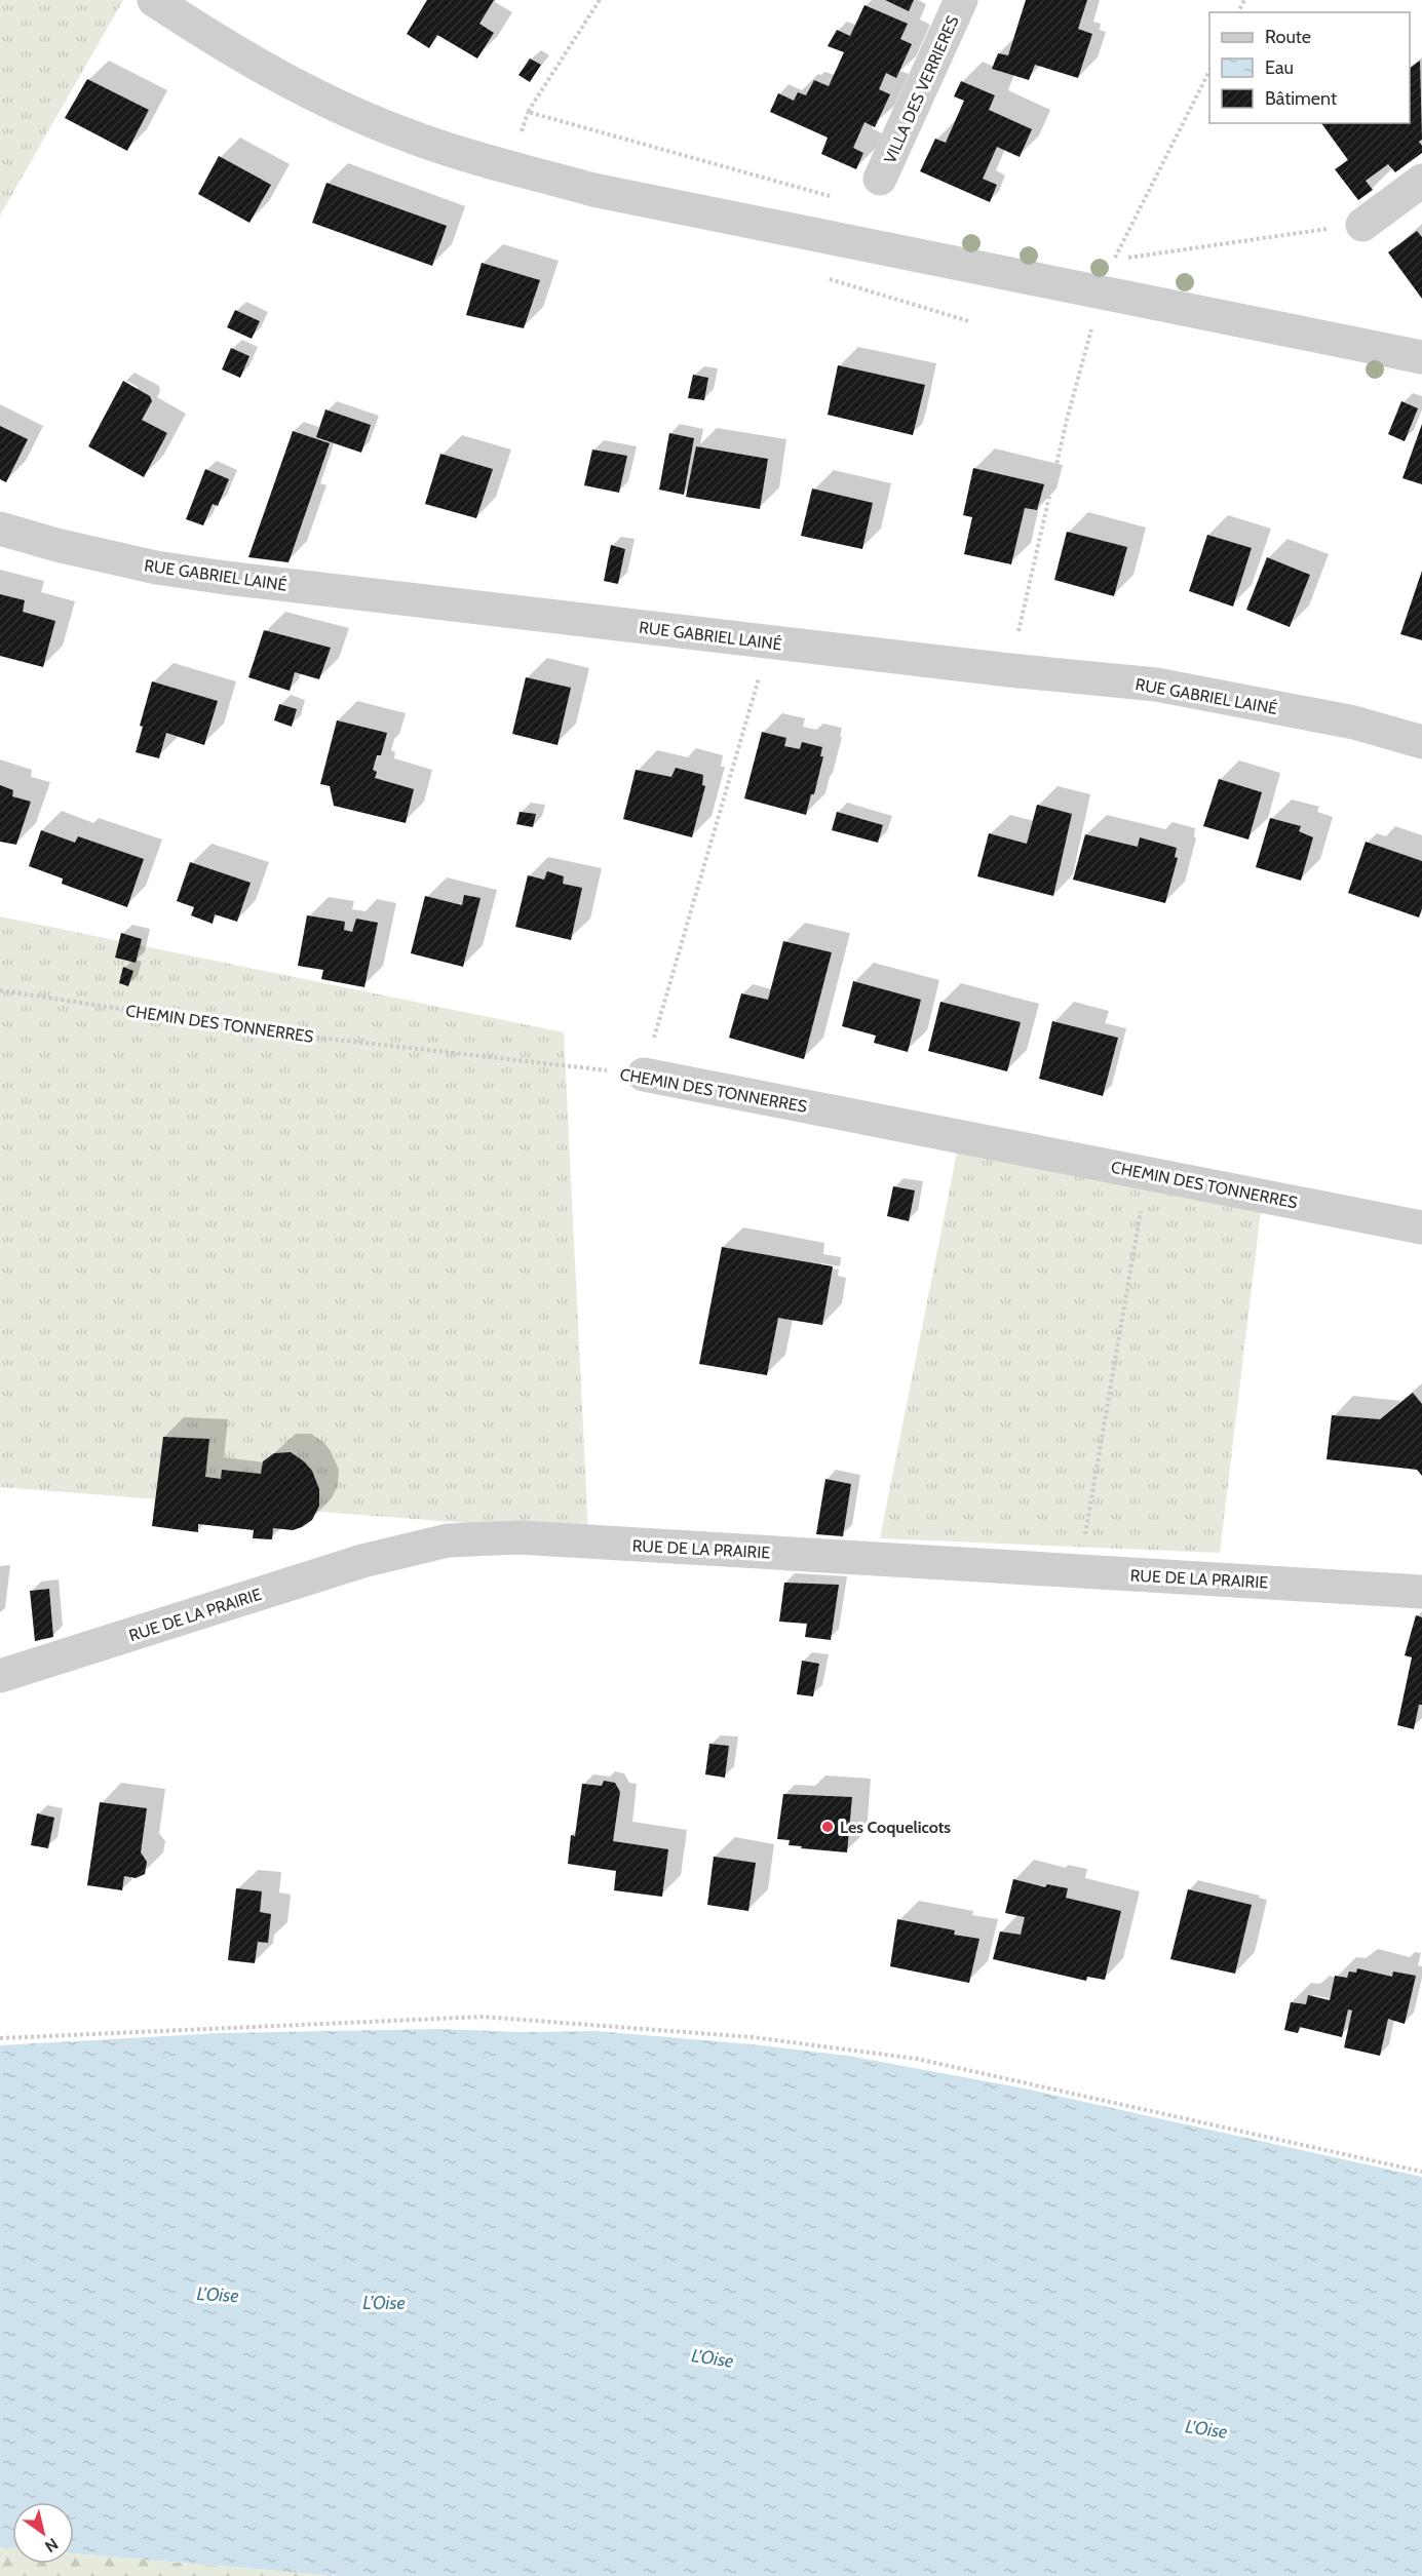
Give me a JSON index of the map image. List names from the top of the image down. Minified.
{"streets":{"street":["VILLA DES VERRIERES","RUE GABRIEL LAINÉ","CHEMIN DES TONNERRES","RUE DE LA PRAIRIE"]},"water":["L'Oise","L’Oise"],"places":["Les Coquelicots"],"legend":["Route","Eau","Bâtiment"],"north":"bottom right"}
